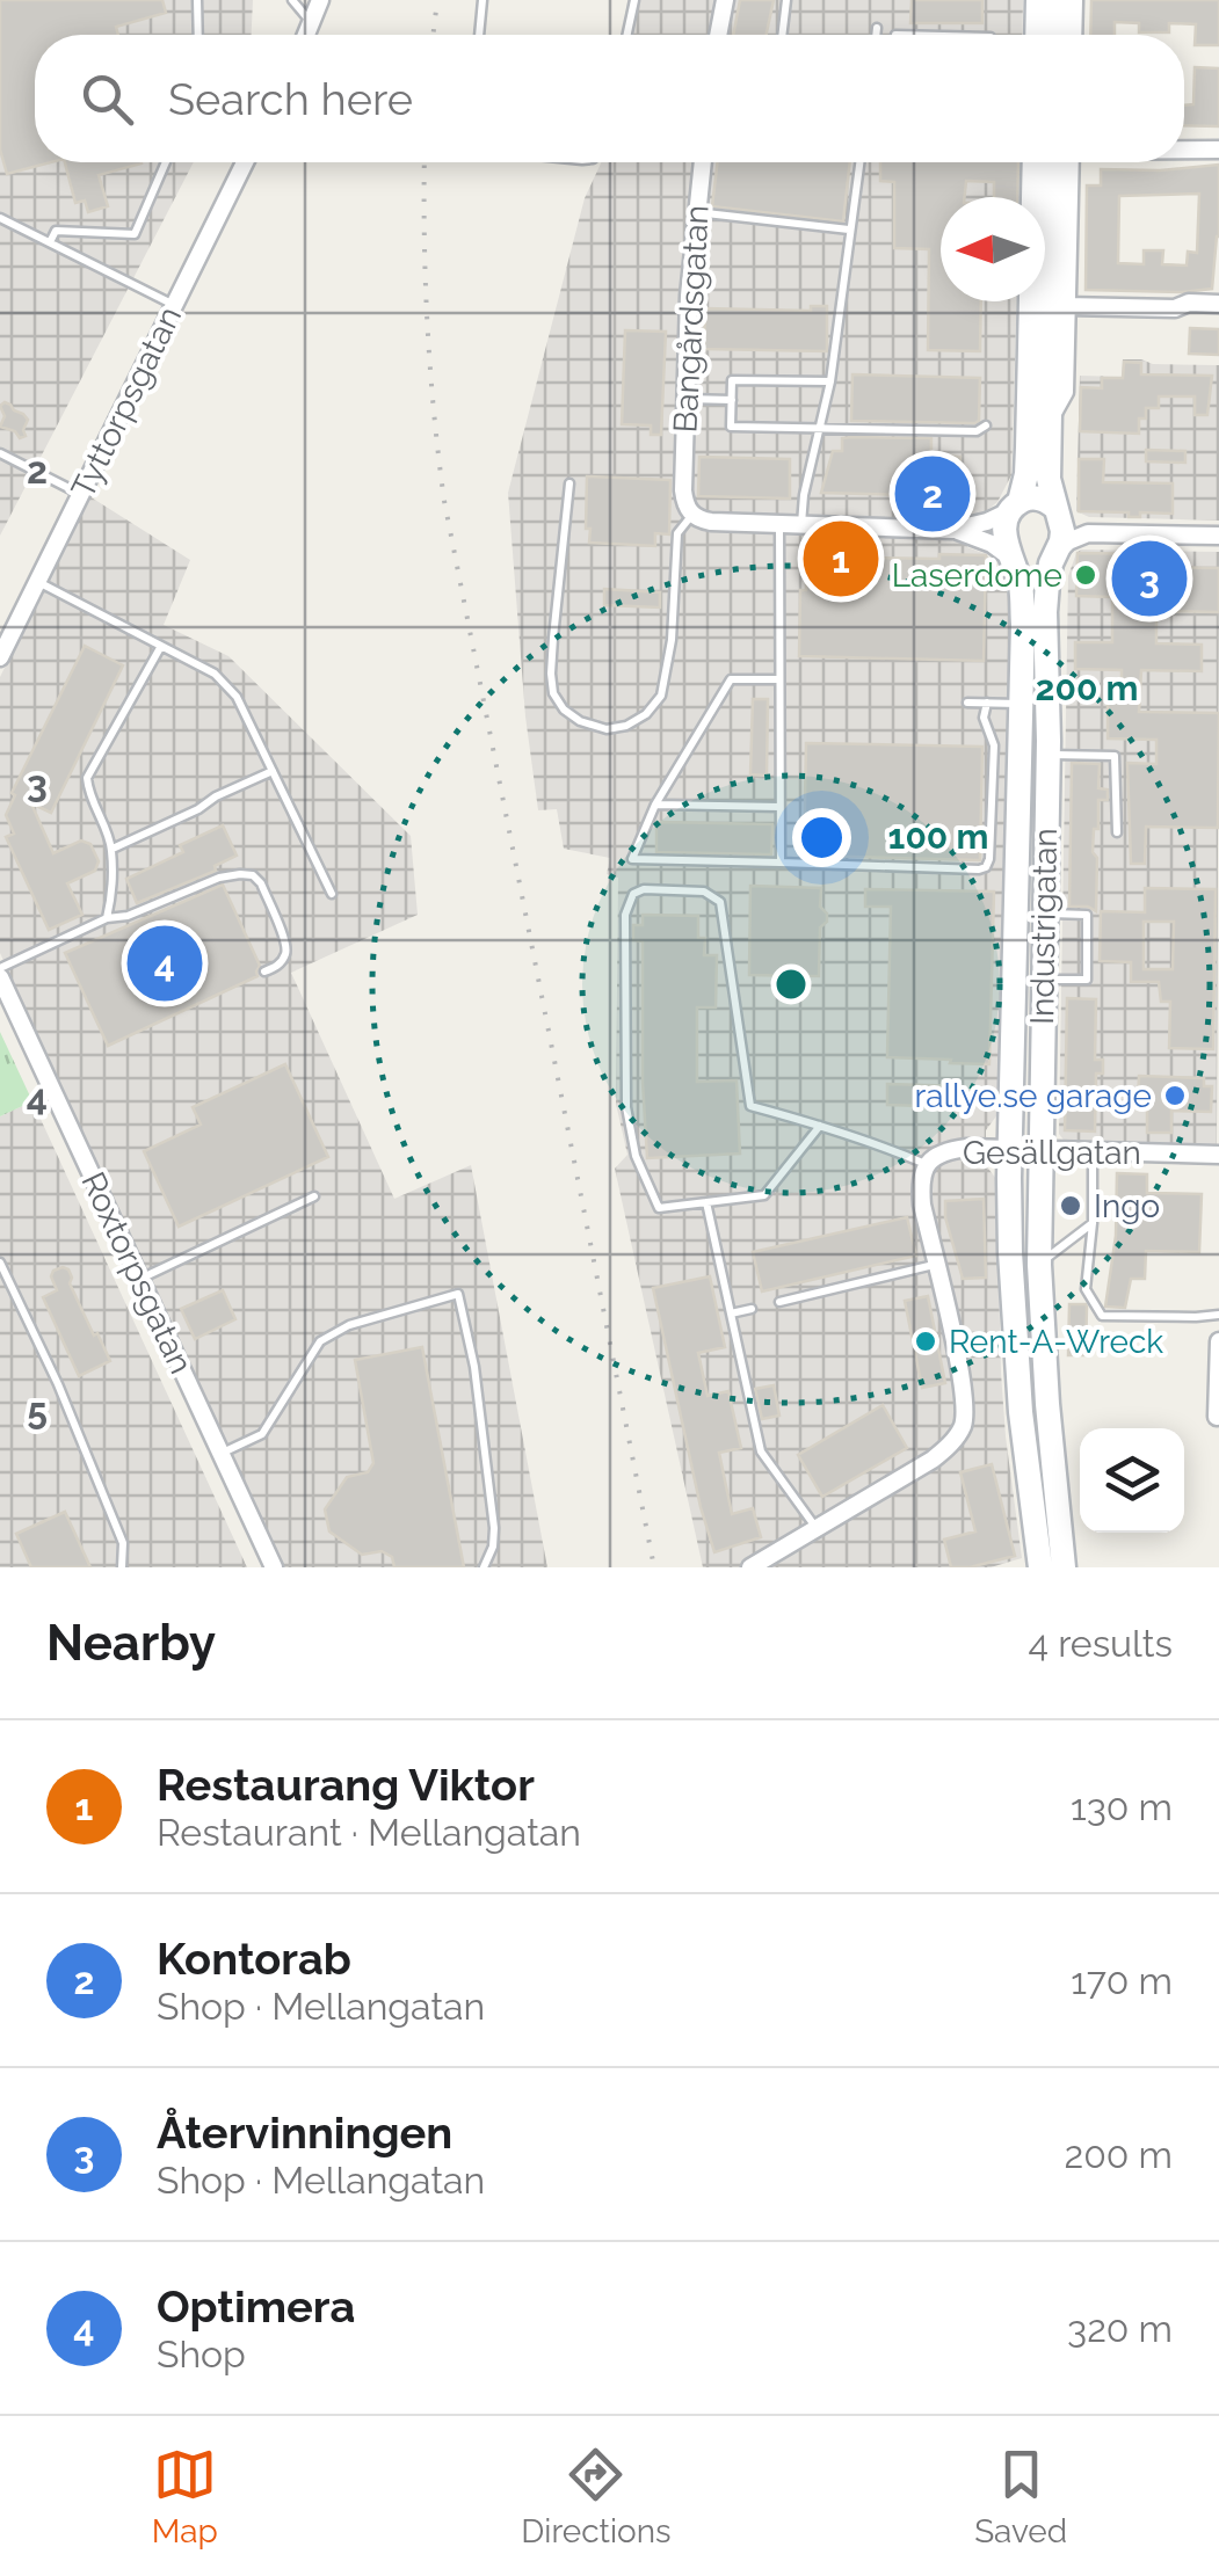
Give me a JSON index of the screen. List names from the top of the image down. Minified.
{"streets":{"main road":["Industrigatan"],"street":["Bangårdsgatan","Tyttorpsgatan","Gesällgatan","Roxtorpsgatan"]},"crossings":[["Industrigatan","Gesällgatan"]],"places":["Laserdome","rallye.se garage","Ingo","Rent-A-Wreck"],"north":"left","page":{"search":"Search here","pins":["2","1","3","4"],"heading":["Nearby","4 results"],"list":[{"mark":"1","name":"Restaurang Viktor","note":"Restaurant · Mellangatan","value":"130 m"},{"mark":"2","name":"Kontorab","note":"Shop · Mellangatan","value":"170 m"},{"mark":"3","name":"Återvinningen","note":"Shop · Mellangatan","value":"200 m"},{"mark":"4","name":"Optimera","note":"Shop","value":"320 m"}],"nav":["Map","Directions","Saved"]},"grid":{"rows":["2","3","4","5"]},"rings":["200 m","100 m"]}
